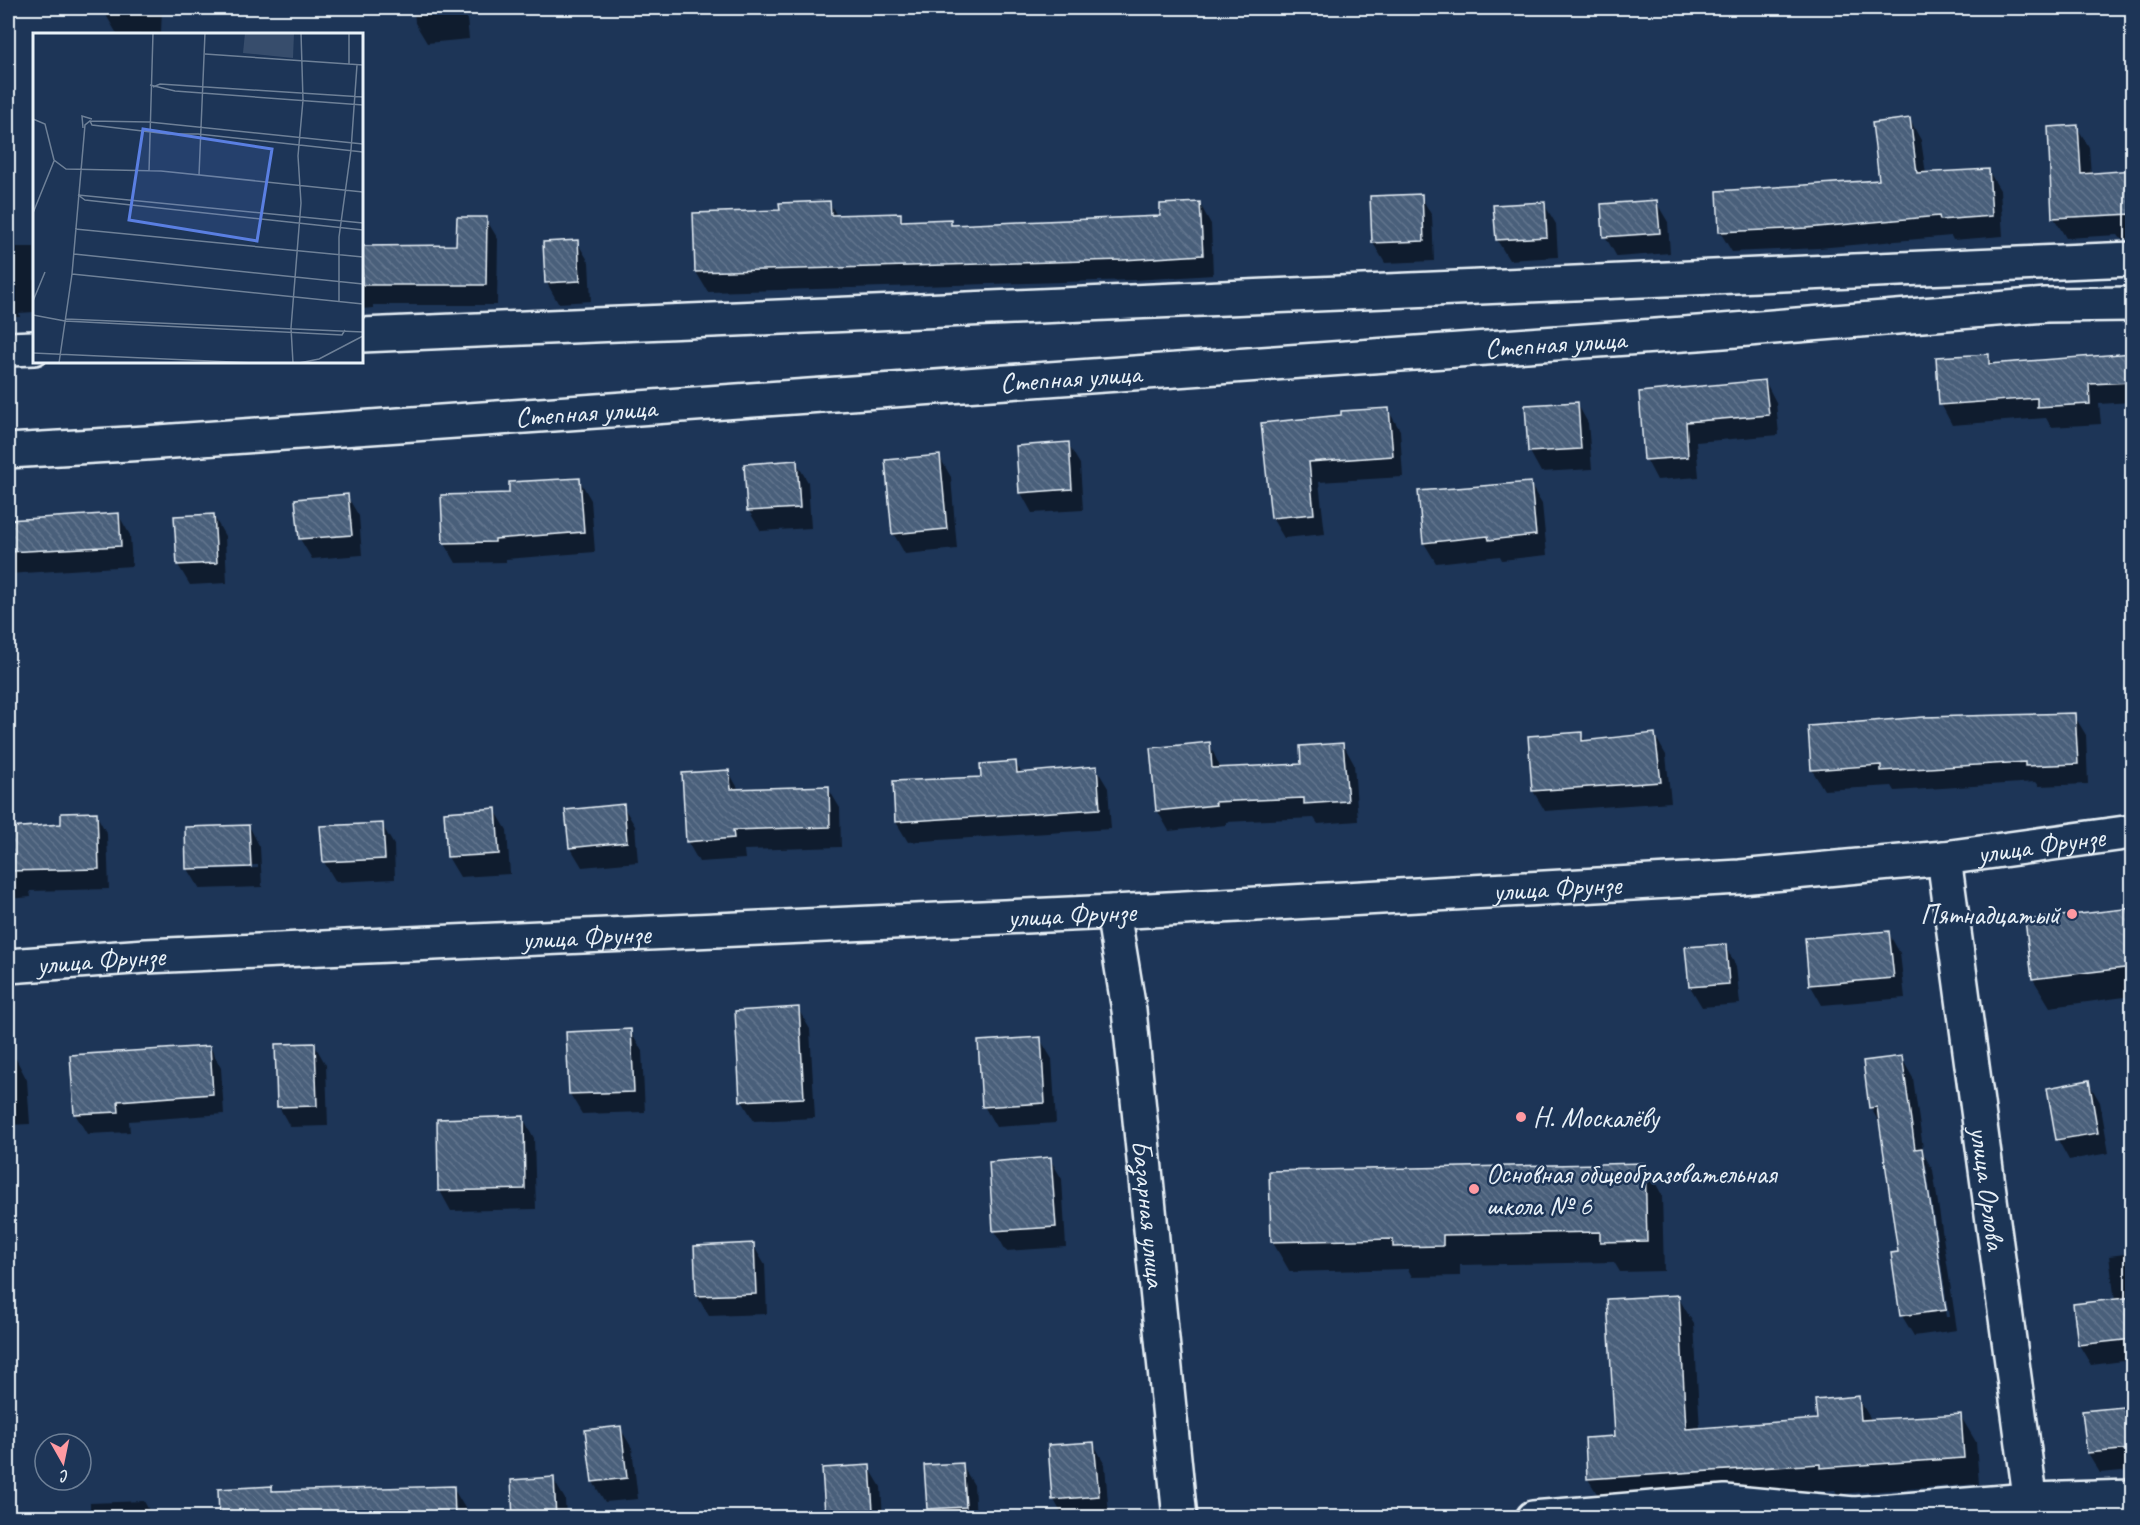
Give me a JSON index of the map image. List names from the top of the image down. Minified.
{"streets":{"street":["Степная улица","улица Фрунзе","улица Орлова","Базарная улица"]},"crossings":[["улица Фрунзе","улица Орлова"],["улица Фрунзе","Базарная улица"]],"places":["Пятнадцатый","Н. Москалёву","Основная общеобразовательная школа № 6"],"north":"bottom"}
